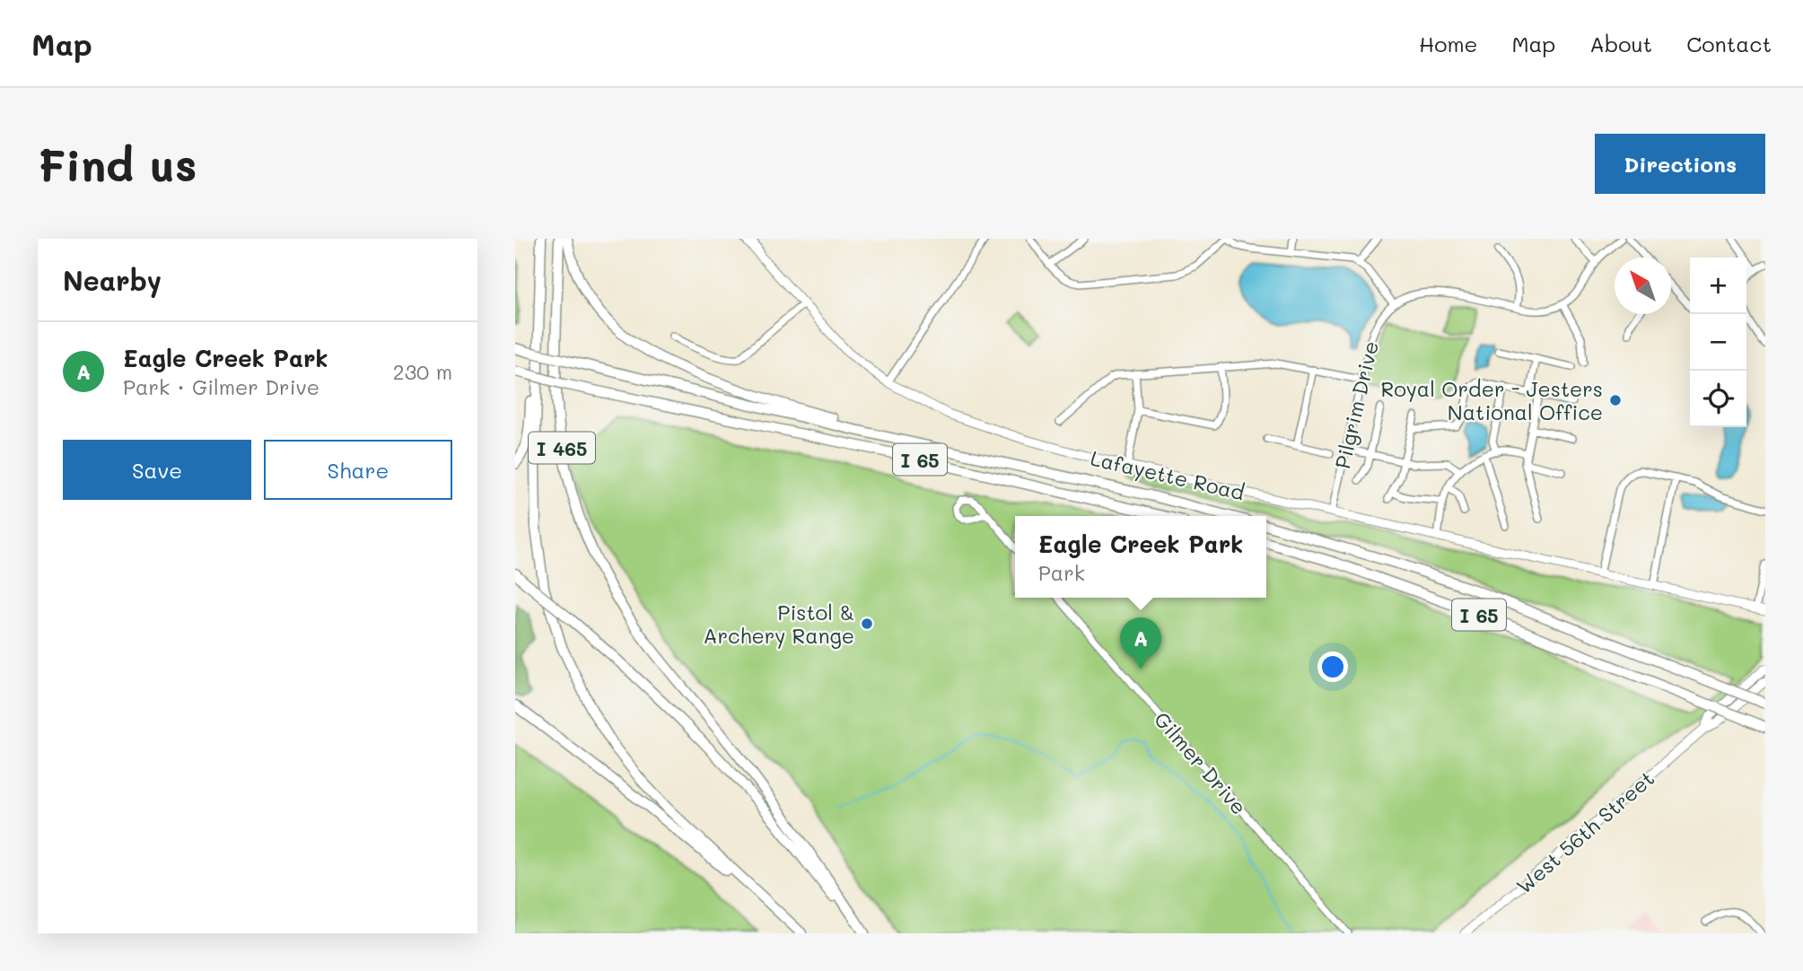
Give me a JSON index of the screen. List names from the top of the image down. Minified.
{"streets":{"highway":["I 465","I 65"],"main road":["Lafayette Road","West 56th Street"],"street":["Pilgrim Drive","Gilmer Drive"]},"crossings":[["Pilgrim Drive","Lafayette Road"]],"places":["Royal Order - Jesters National Office","Pistol & Archery Range"],"north":"top left","page":{"header":"Map","nav":["Home","Map","About","Contact"],"buttons":["Directions",["Save","Share"]],"title":"Find us","heading":"Nearby","map_buttons":["+","−"],"list":[{"mark":"A","name":"Eagle Creek Park","note":"Park · Gilmer Drive","value":"230 m"}],"popup":["Eagle Creek Park","Park"],"pins":"A"}}
